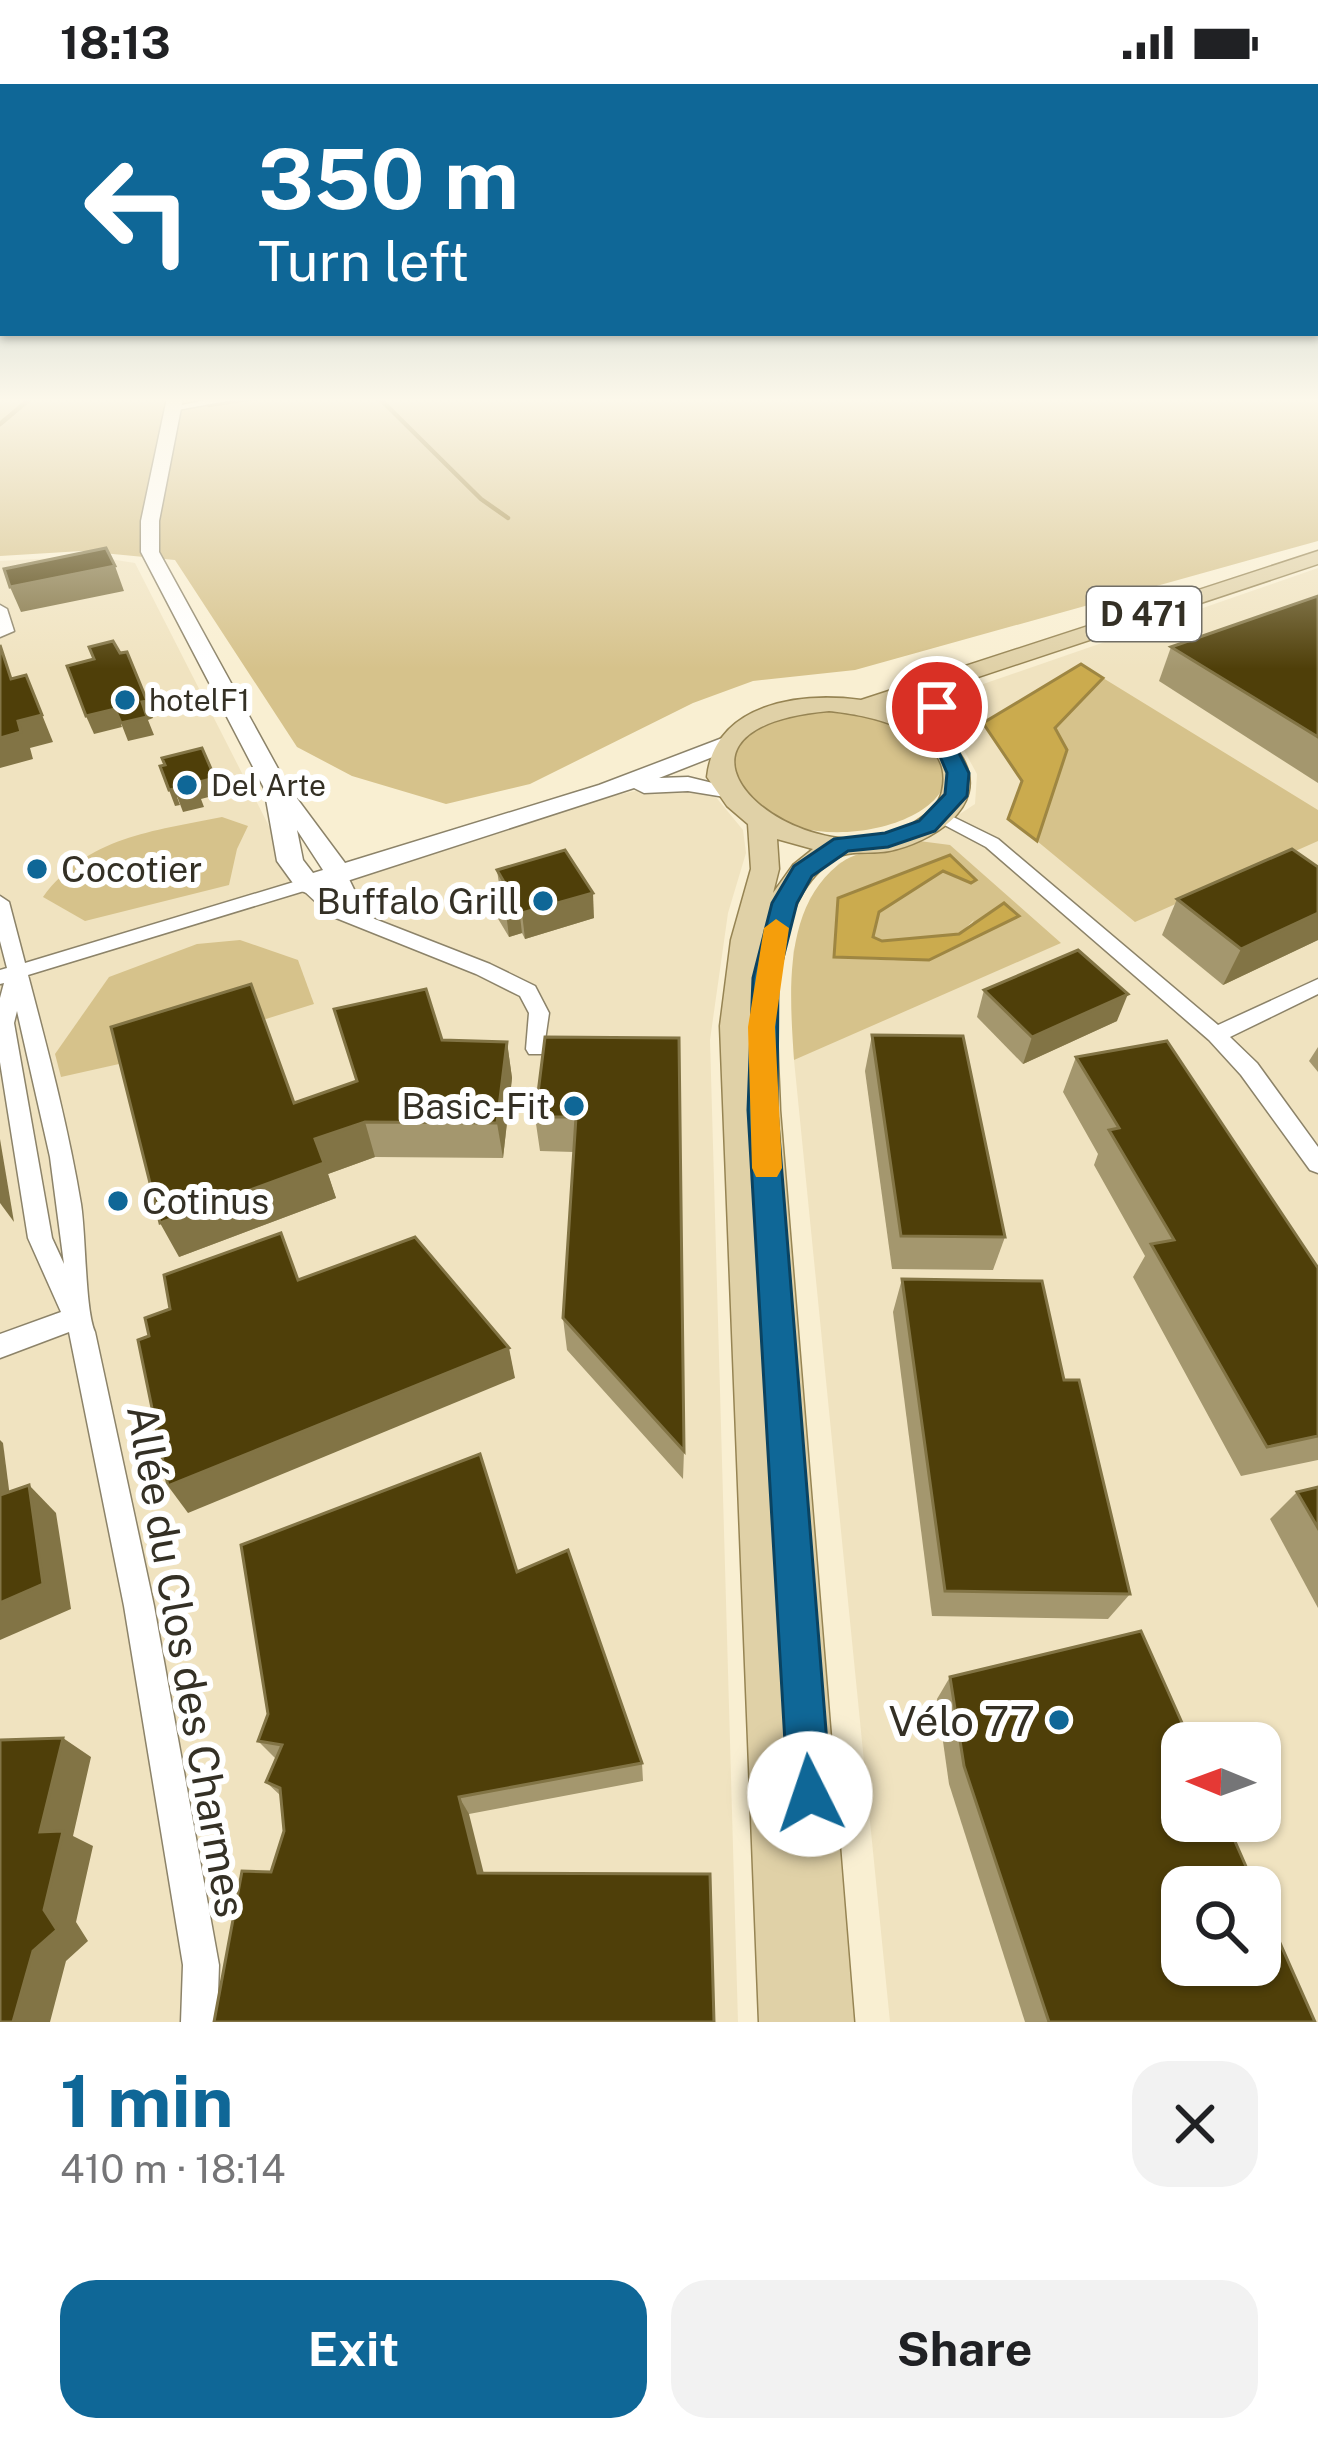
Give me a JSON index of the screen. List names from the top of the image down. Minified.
{"streets":{"main road":["D 471"],"street":["Allée du Clos des Charmes"]},"places":["hotelF1","Del Arte","Cocotier","Buffalo Grill","Basic-Fit","Cotinus","Vélo 77"],"north":"left","page":{"status":"18:13","turn":["350 m","Turn left"],"heading":["1 min","410 m · 18:14"],"buttons":["Exit","Share"]}}
